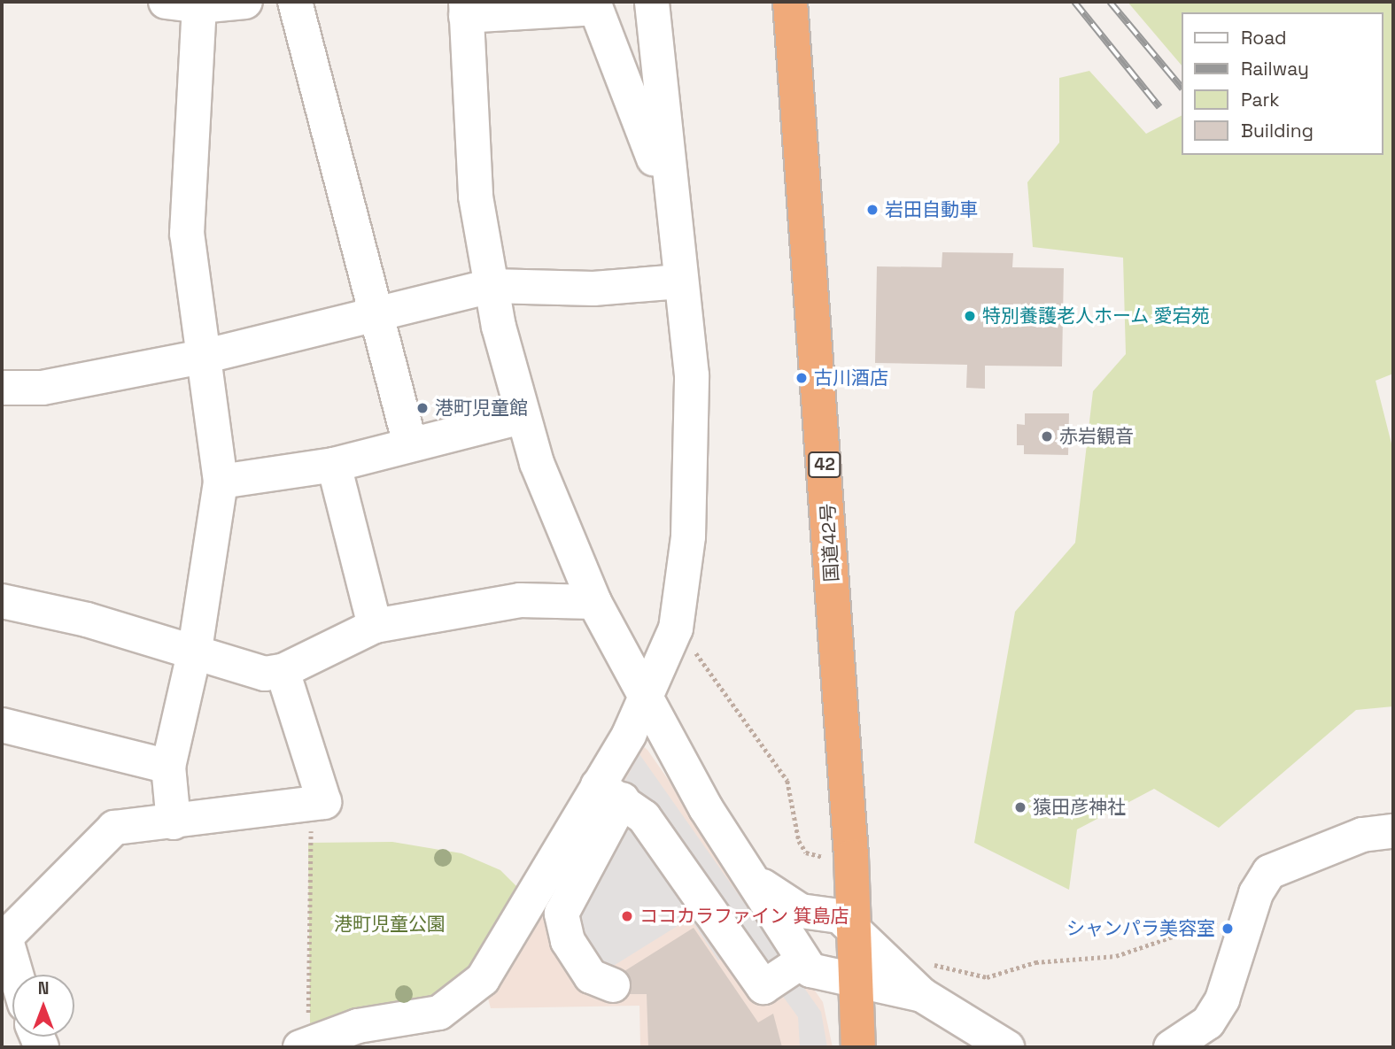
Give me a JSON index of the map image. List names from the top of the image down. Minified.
{"streets":{"highway":["42","国道42号"]},"parks":["港町児童公園"],"places":["岩田自動車","特別養護老人ホーム 愛宕苑","古川酒店","港町児童館","赤岩観音","猿田彦神社","ココカラファイン 箕島店","シャンパラ美容室"],"legend":["Road","Railway","Park","Building"],"north":"top"}
